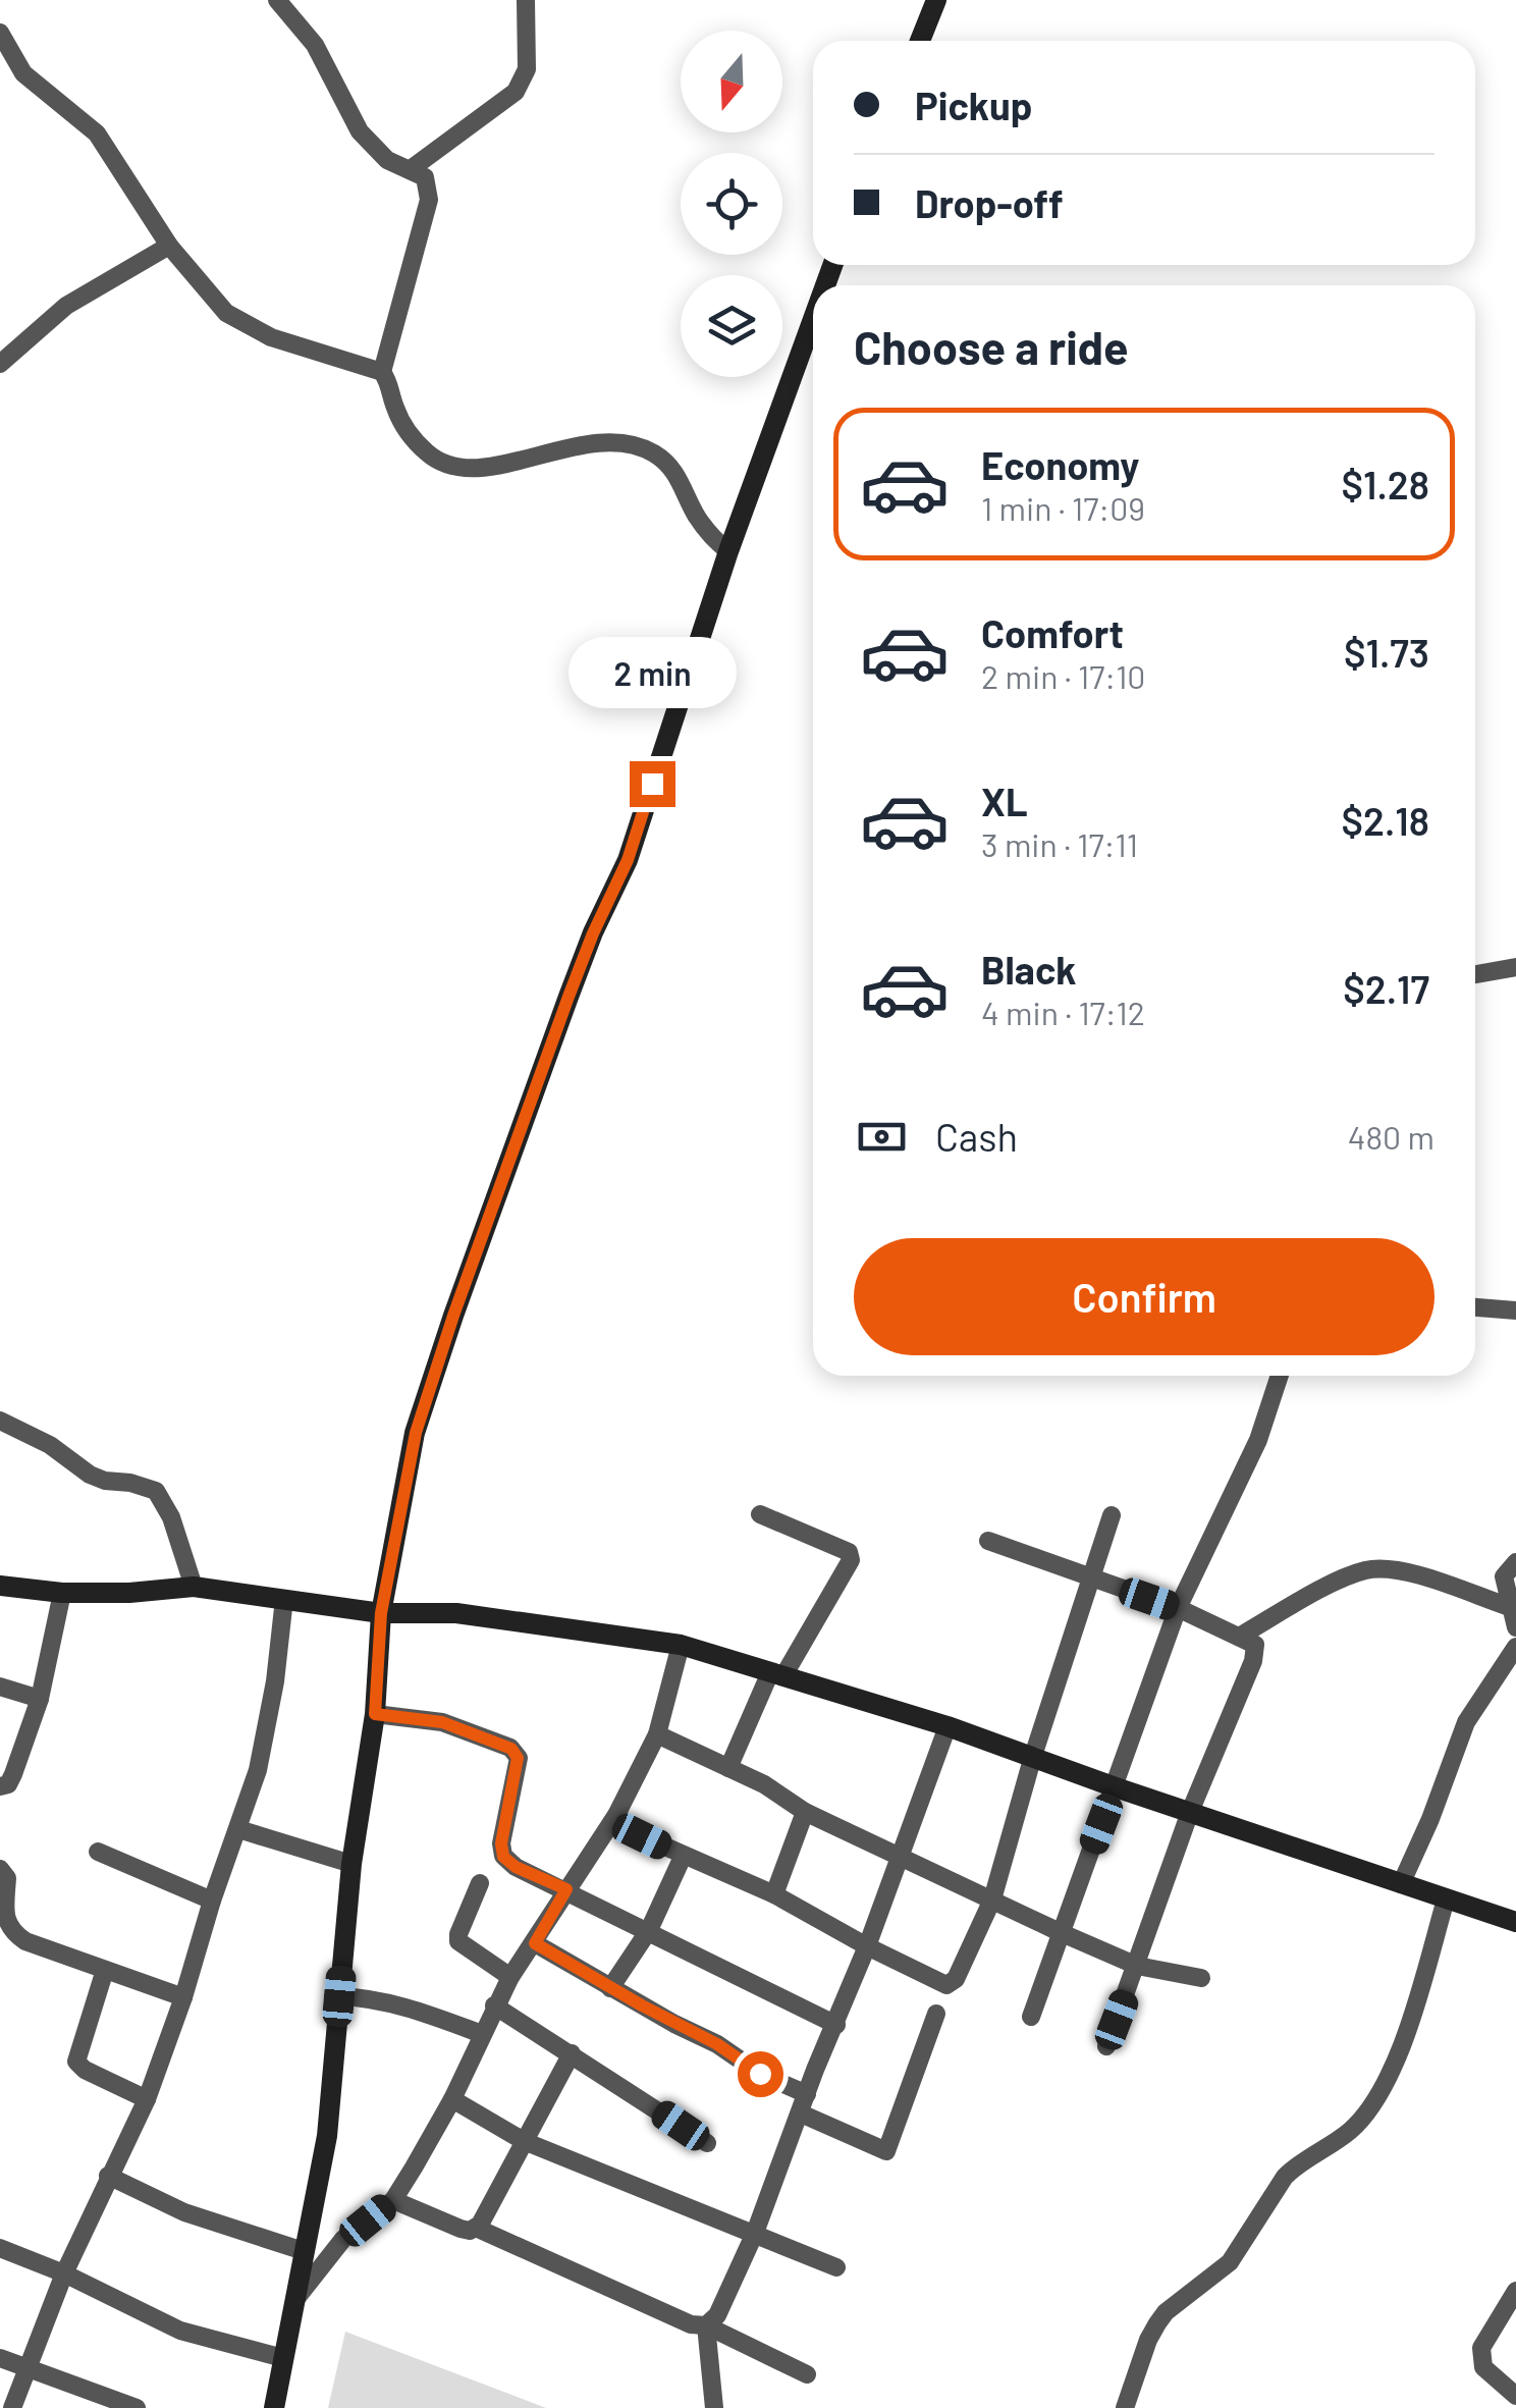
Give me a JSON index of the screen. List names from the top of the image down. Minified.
{"north":"bottom","page":{"banner":["Pickup","Drop-off"],"heading":"Choose a ride","list":[{"name":"Economy","note":"1 min · 17:09","value":"$1.28"},{"name":"Comfort","note":"2 min · 17:10","value":"$1.73"},{"name":"XL","note":"3 min · 17:11","value":"$2.18"},{"name":"Black","note":"4 min · 17:12","value":"$2.17"}],"bubble":"2 min","pay":["Cash","480 m"],"buttons":"Confirm"}}
